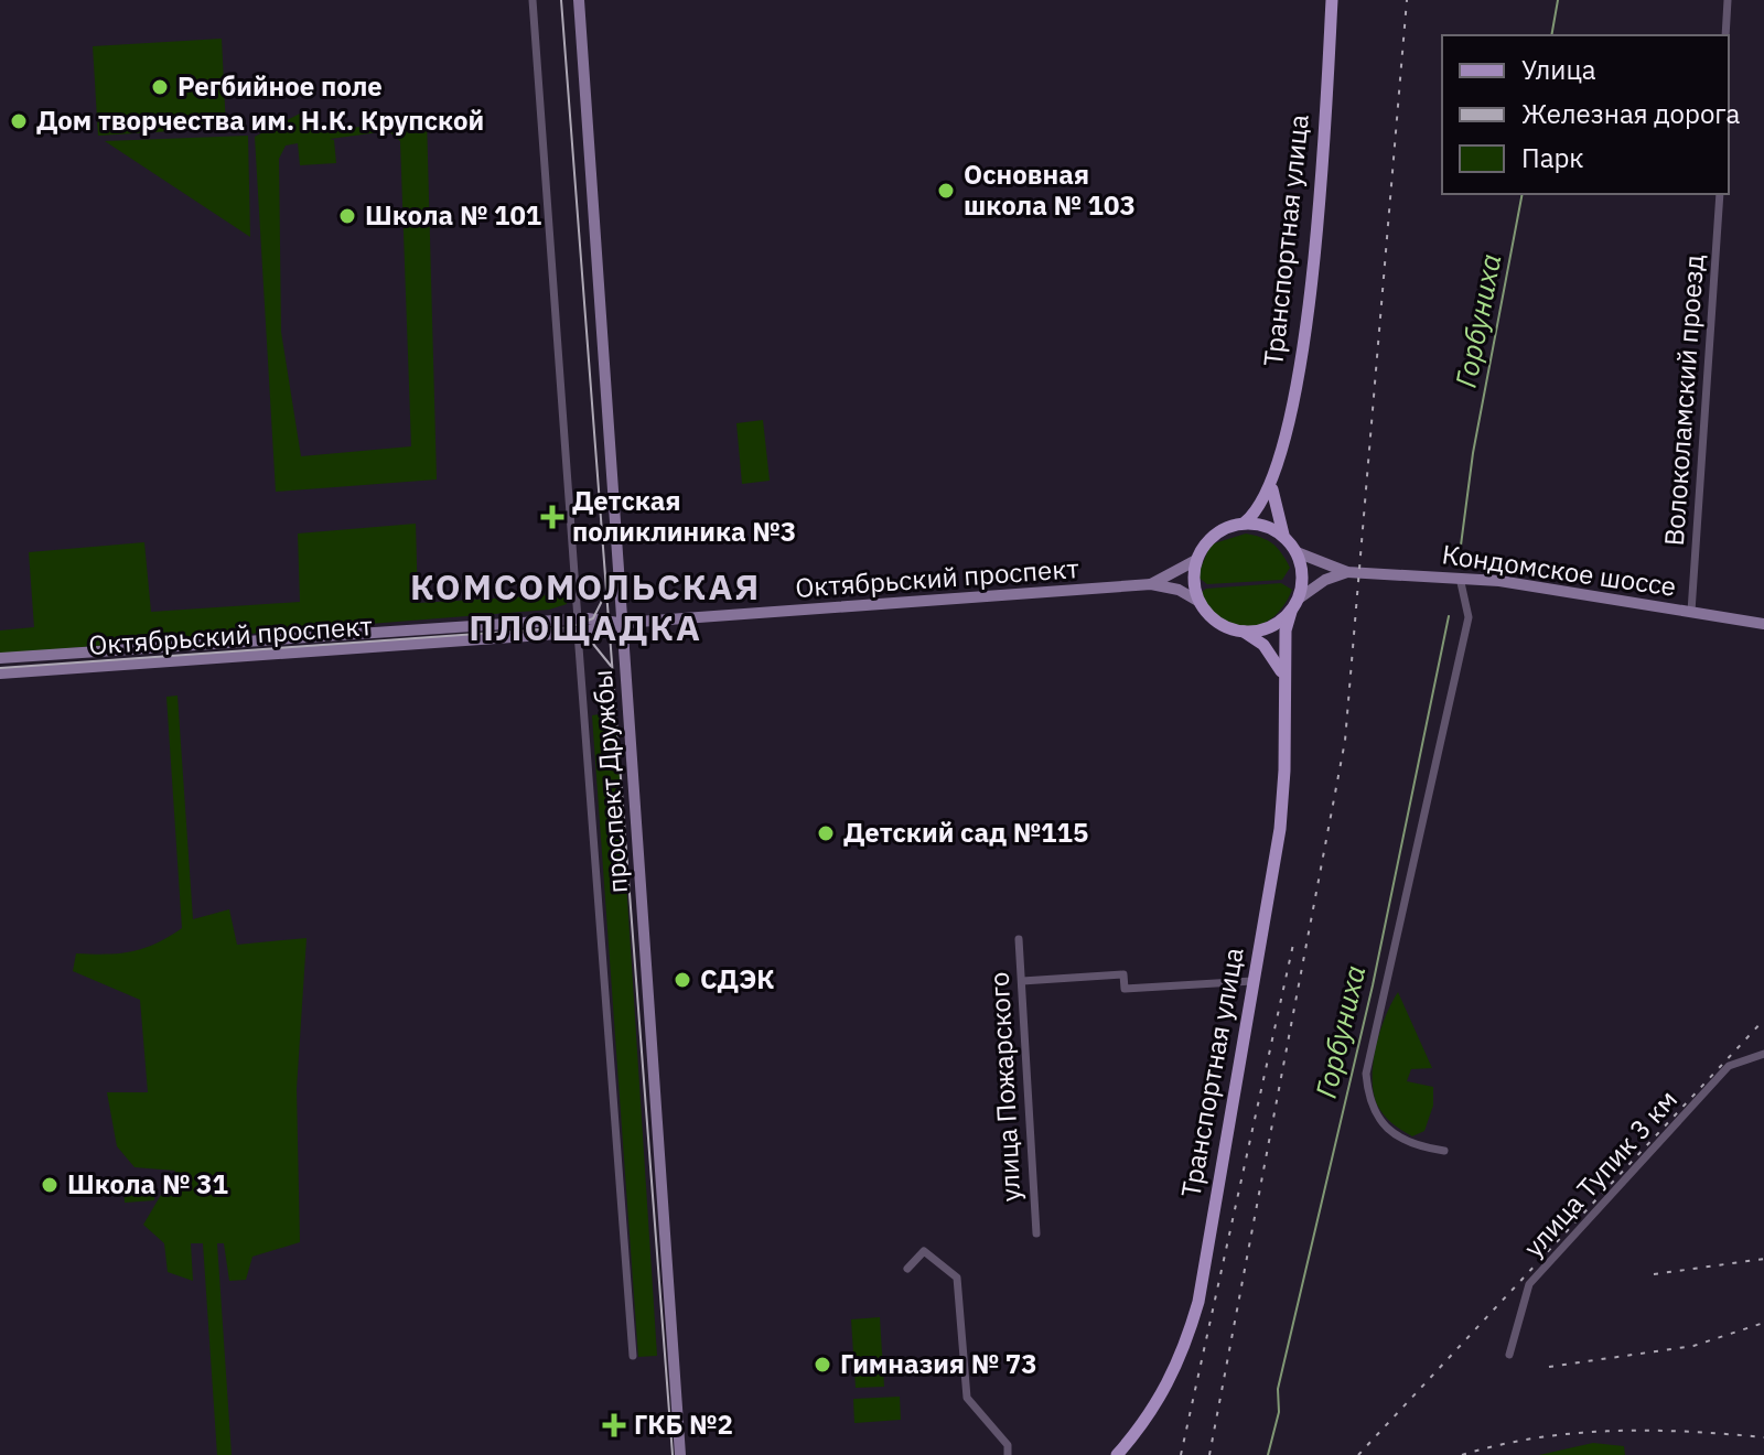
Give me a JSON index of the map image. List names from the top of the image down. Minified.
{"streets":{"main road":["Транспортная улица","Кондомское шоссе","Октябрьский проспект","проспект Дружбы"],"street":["Волоколамский проезд","улица Пожарского","улица Тупик 3 км"]},"crossings":[["Транспортная улица","Кондомское шоссе"],["Транспортная улица","Октябрьский проспект"],["Волоколамский проезд","Кондомское шоссе"],["Кондомское шоссе","Октябрьский проспект"],["Октябрьский проспект","проспект Дружбы"]],"districts":["КОМСОМОЛЬСКАЯ ПЛОЩАДКА"],"water":["Горбуниха"],"places":{"other":["Регбийное поле","Дом творчества им. Н.К. Крупской","Основная школа № 103","Школа № 101","Детский сад №115","СДЭК","Школа № 31","Гимназия № 73"],"health":["Детская поликлиника №3","ГКБ №2"]},"legend":["Улица","Железная дорога","Парк"]}
